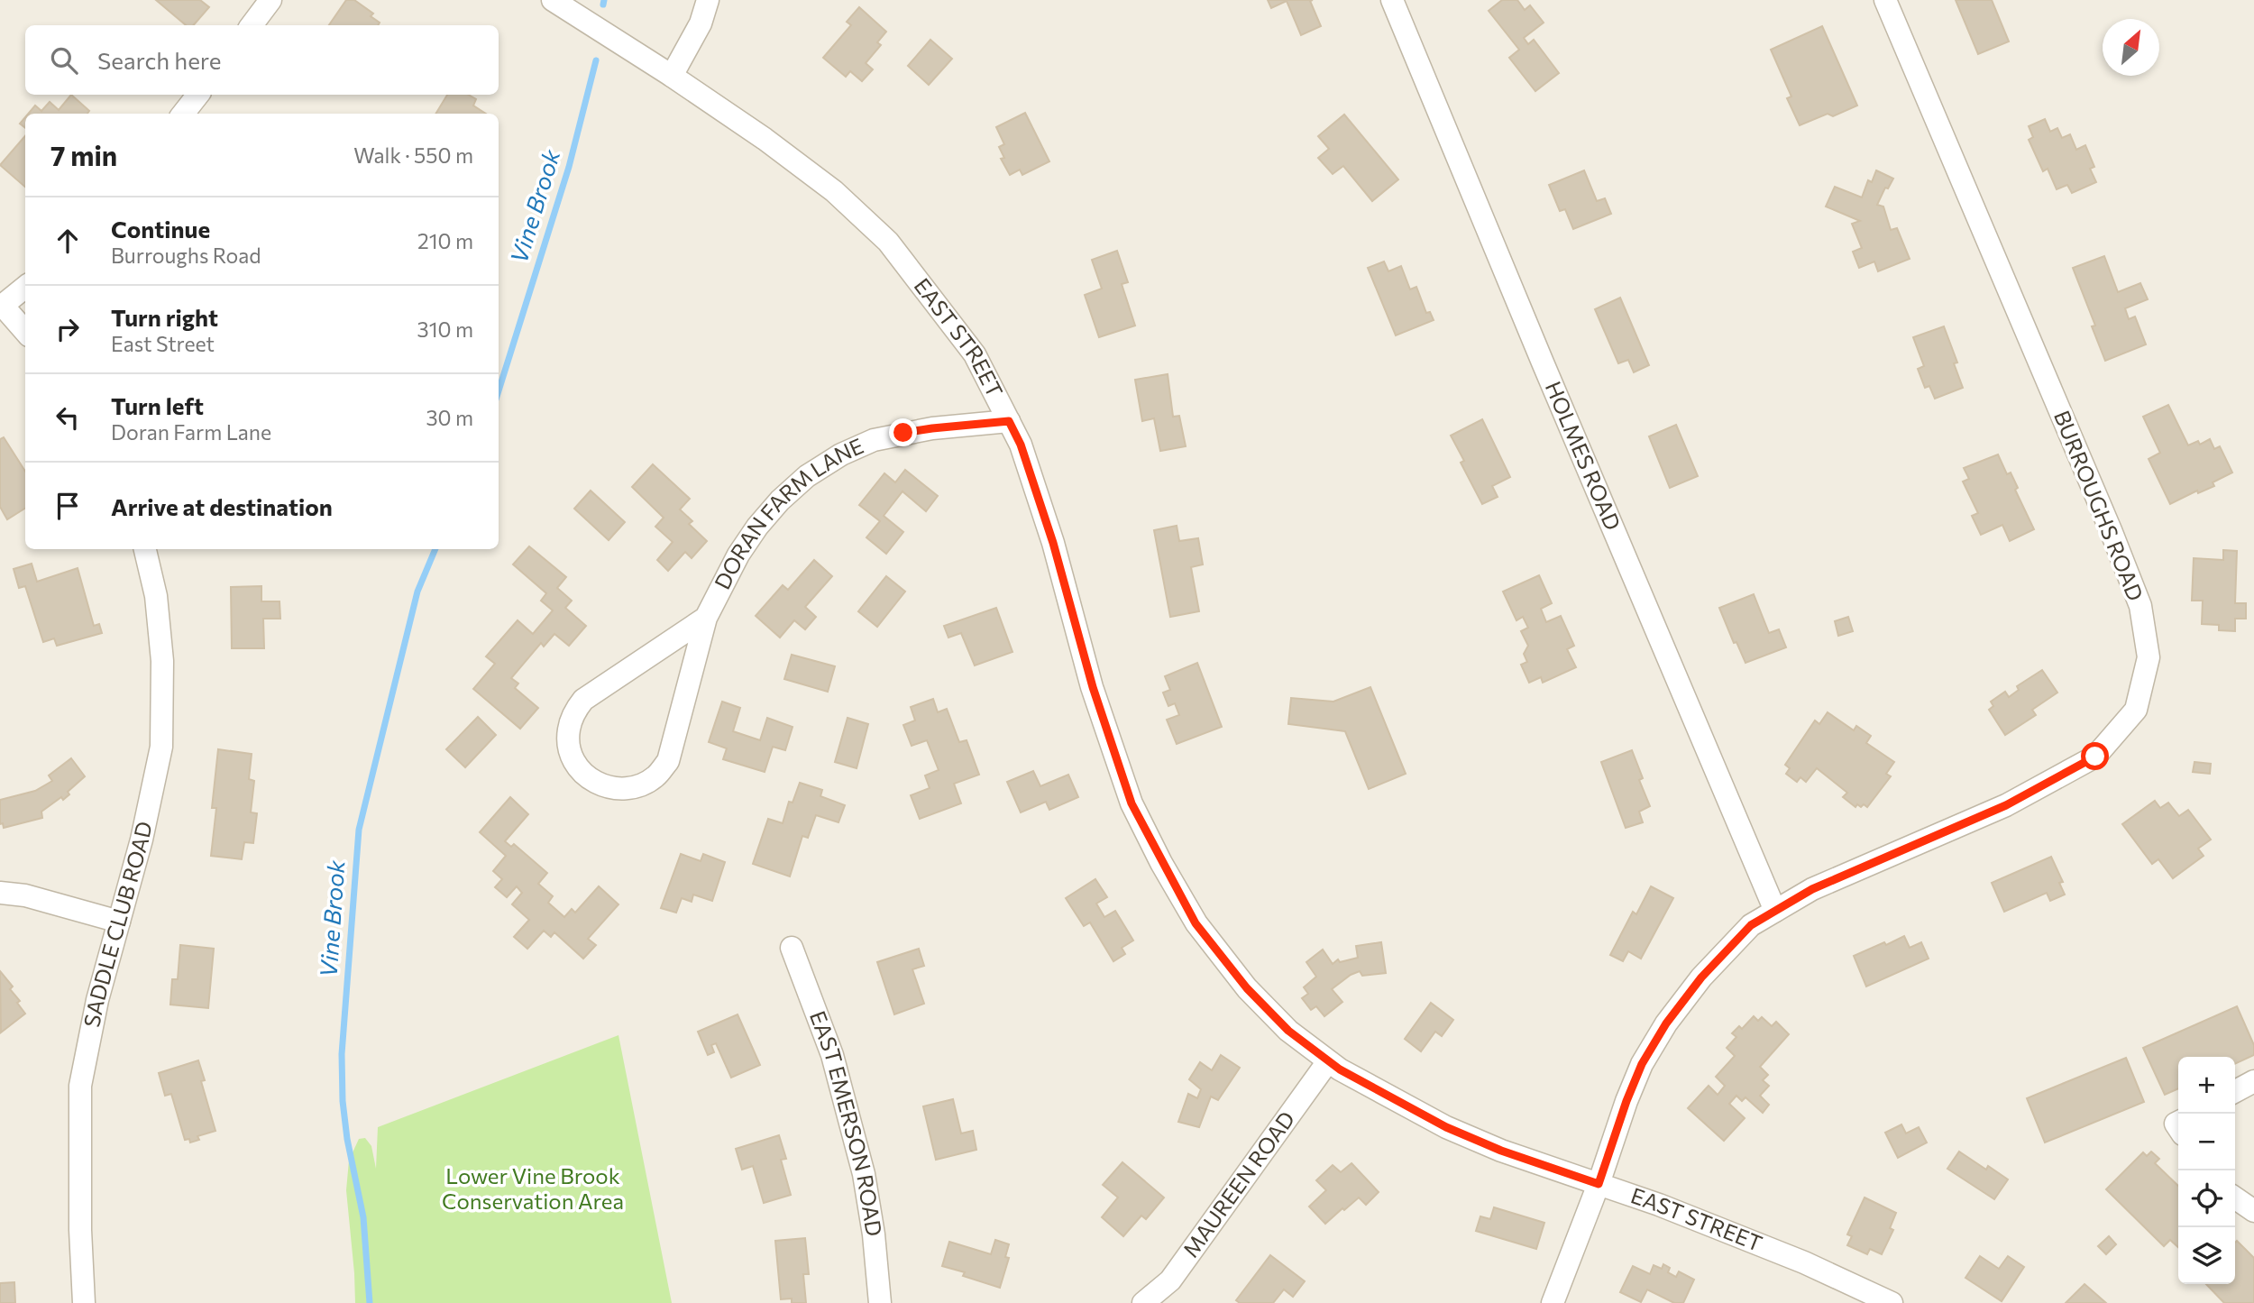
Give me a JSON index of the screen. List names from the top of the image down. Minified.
{"streets":{"street":["EAST STREET","HOLMES ROAD","BURROUGHS ROAD","DORAN FARM LANE","SADDLE CLUB ROAD","EAST EMERSON ROAD","MAUREEN ROAD"]},"crossings":[["EAST STREET","BURROUGHS ROAD"],["EAST STREET","DORAN FARM LANE"],["EAST STREET","MAUREEN ROAD"],["HOLMES ROAD","BURROUGHS ROAD"]],"water":["Vine Brook"],"parks":["Lower Vine Brook Conservation Area"],"north":"top right","page":{"search":"Search here","heading":["7 min","Walk · 550 m"],"list":[["Continue","Burroughs Road","210 m"],["Turn right","East Street","310 m"],["Turn left","Doran Farm Lane","30 m"],"Arrive at destination"],"map_buttons":["+","−"]}}
